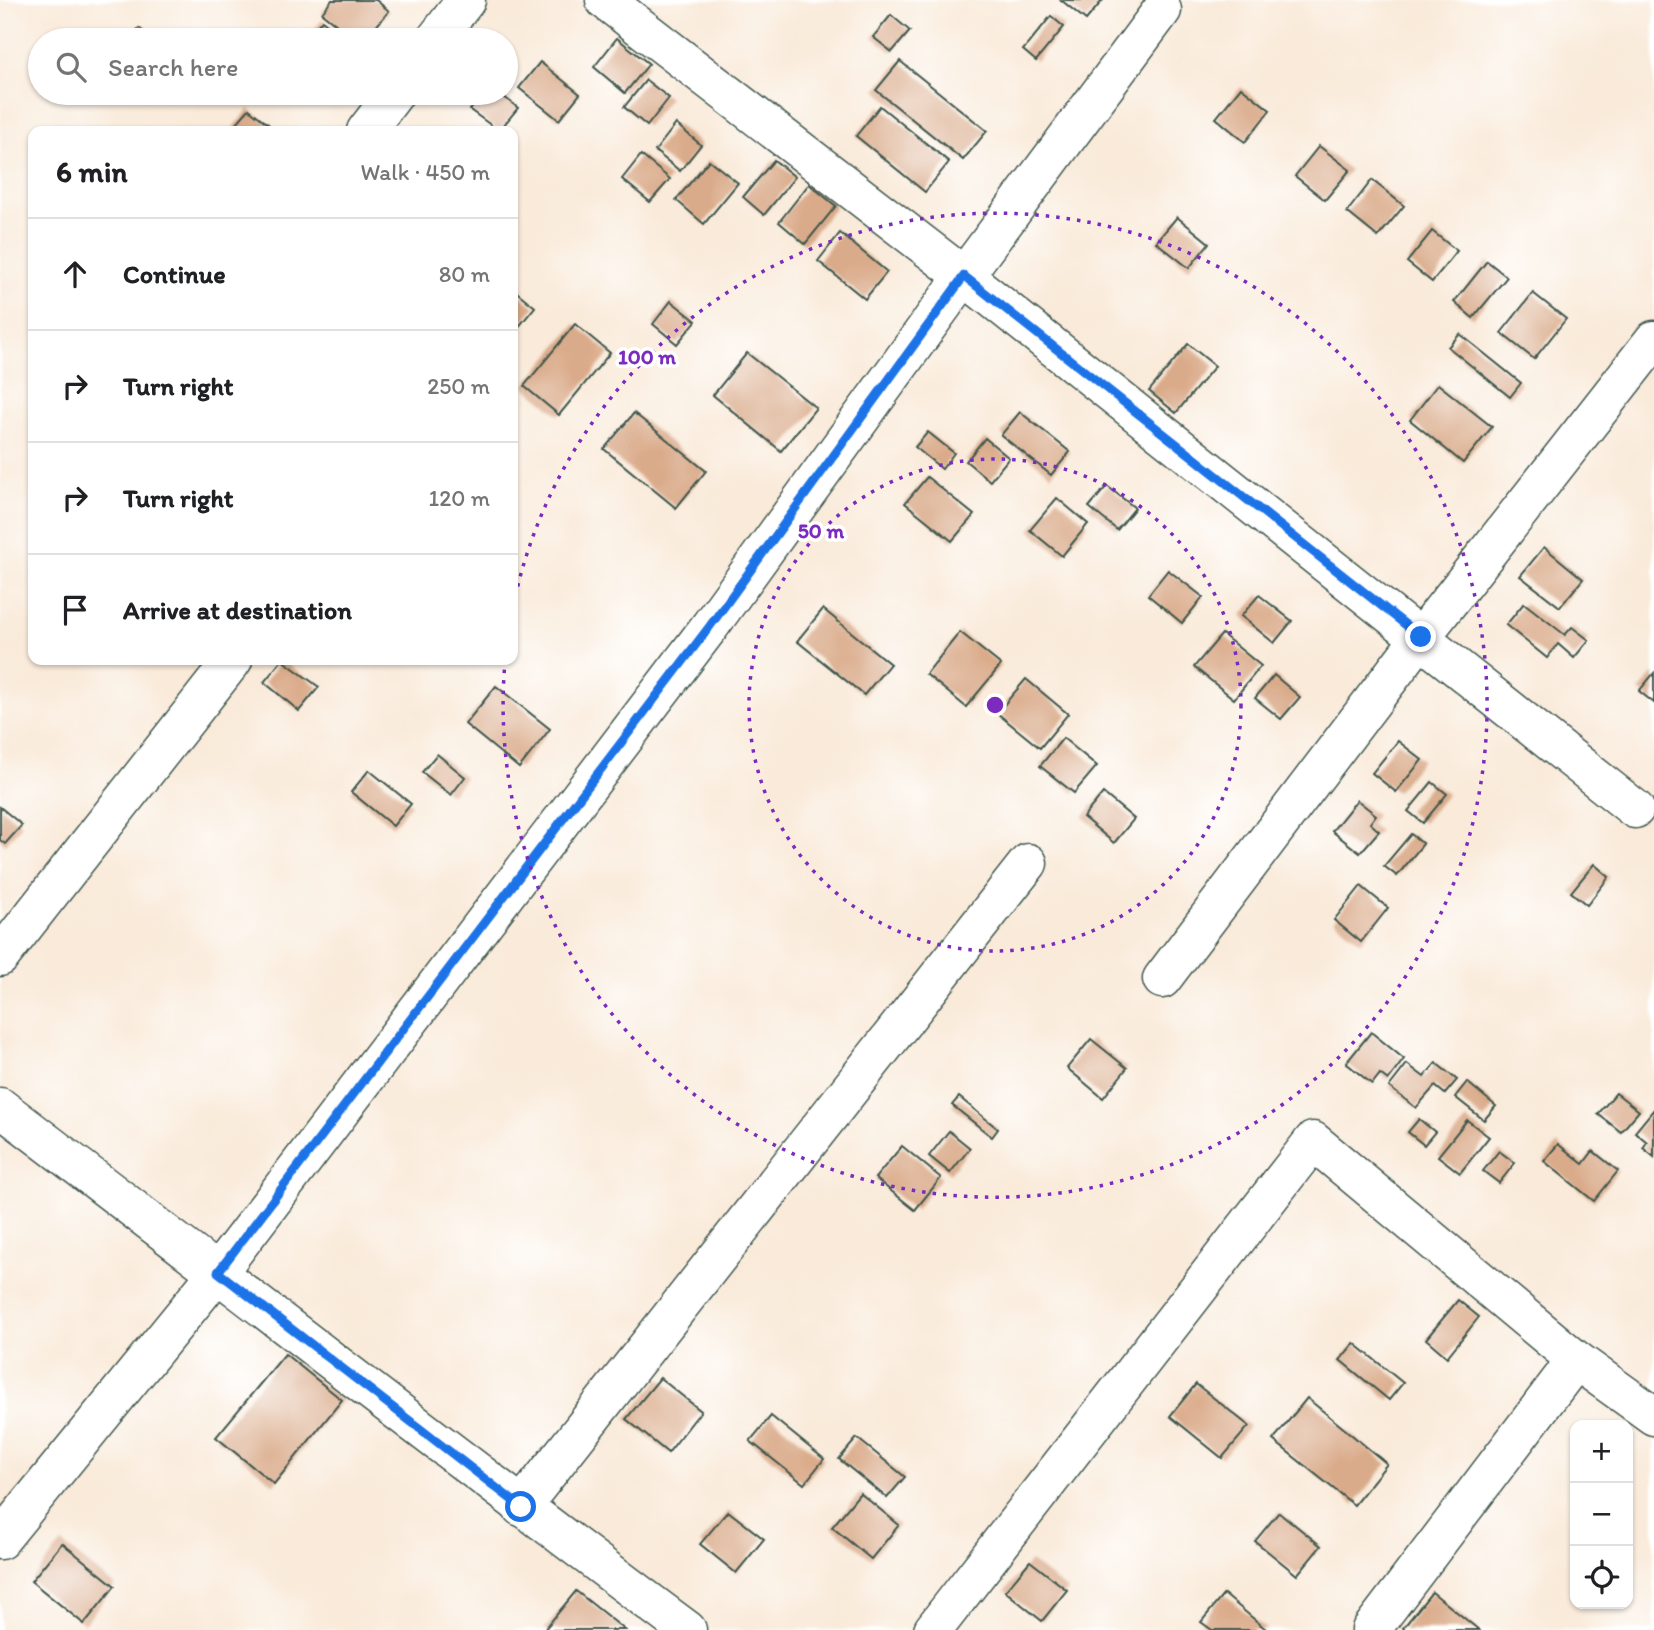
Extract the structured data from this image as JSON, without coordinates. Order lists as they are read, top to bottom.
{
  "page": {
    "search": "Search here",
    "heading": ["6 min", "Walk · 450 m"],
    "list": [
      ["Continue", "80 m"],
      ["Turn right", "250 m"],
      ["Turn right", "120 m"],
      "Arrive at destination"
    ],
    "map_buttons": ["+", "−"]
  },
  "rings": ["100 m", "50 m"]
}
